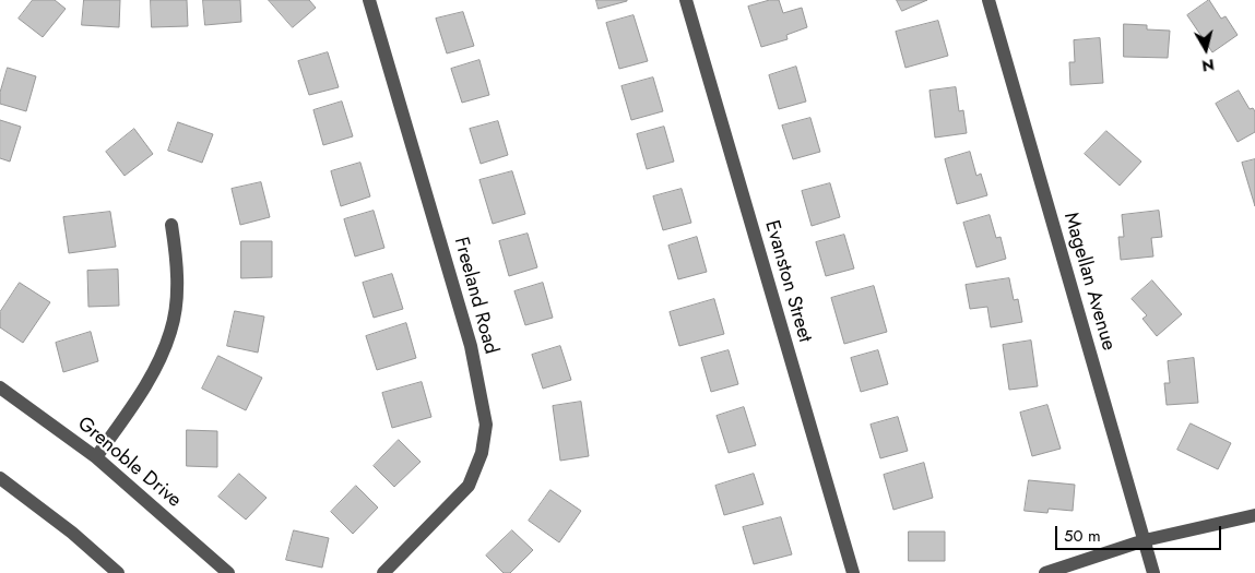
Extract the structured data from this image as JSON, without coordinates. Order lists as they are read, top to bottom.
{
  "streets": {
    "street": [
      "Evanston Street",
      "Magellan Avenue",
      "Freeland Road",
      "Grenoble Drive"
    ]
  },
  "scale_bar": "50 m",
  "north": "bottom"
}
